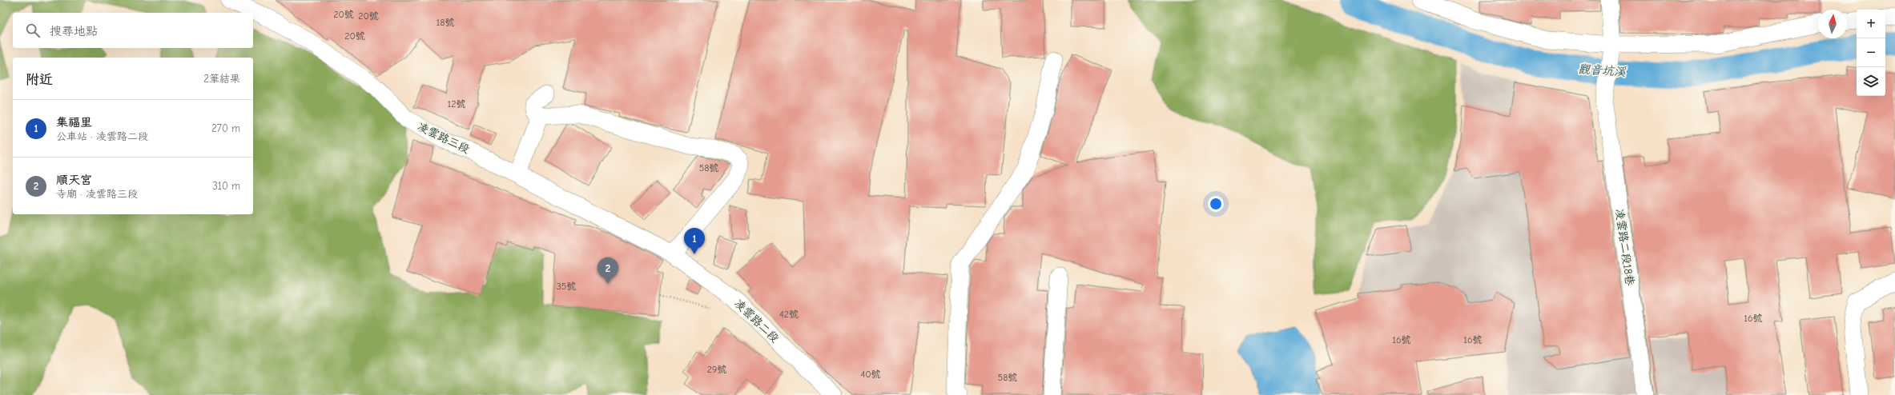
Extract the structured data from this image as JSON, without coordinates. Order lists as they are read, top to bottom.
{
  "streets": {
    "street": ["凌雲路三段", "凌雲路二段18巷", "凌雲路二段"]
  },
  "crossings": [
    ["凌雲路三段", "凌雲路二段"]
  ],
  "water": ["觀音坑溪"],
  "house_numbers": [
    "20號",
    "20號",
    "18號",
    "20號",
    "12號",
    "58號",
    "35號",
    "42號",
    "16號",
    "16號",
    "16號",
    "29號",
    "40號",
    "58號"
  ],
  "north": "top",
  "page": {
    "map_buttons": ["+", "−"],
    "search": "搜尋地點",
    "heading": ["附近", "2筆結果"],
    "list": [
      {
        "mark": "1",
        "name": "集福里",
        "note": "公車站 · 凌雲路二段",
        "value": "270 m"
      },
      {
        "mark": "2",
        "name": "順天宮",
        "note": "寺廟 · 凌雲路三段",
        "value": "310 m"
      }
    ],
    "pins": ["1", "2"]
  }
}
